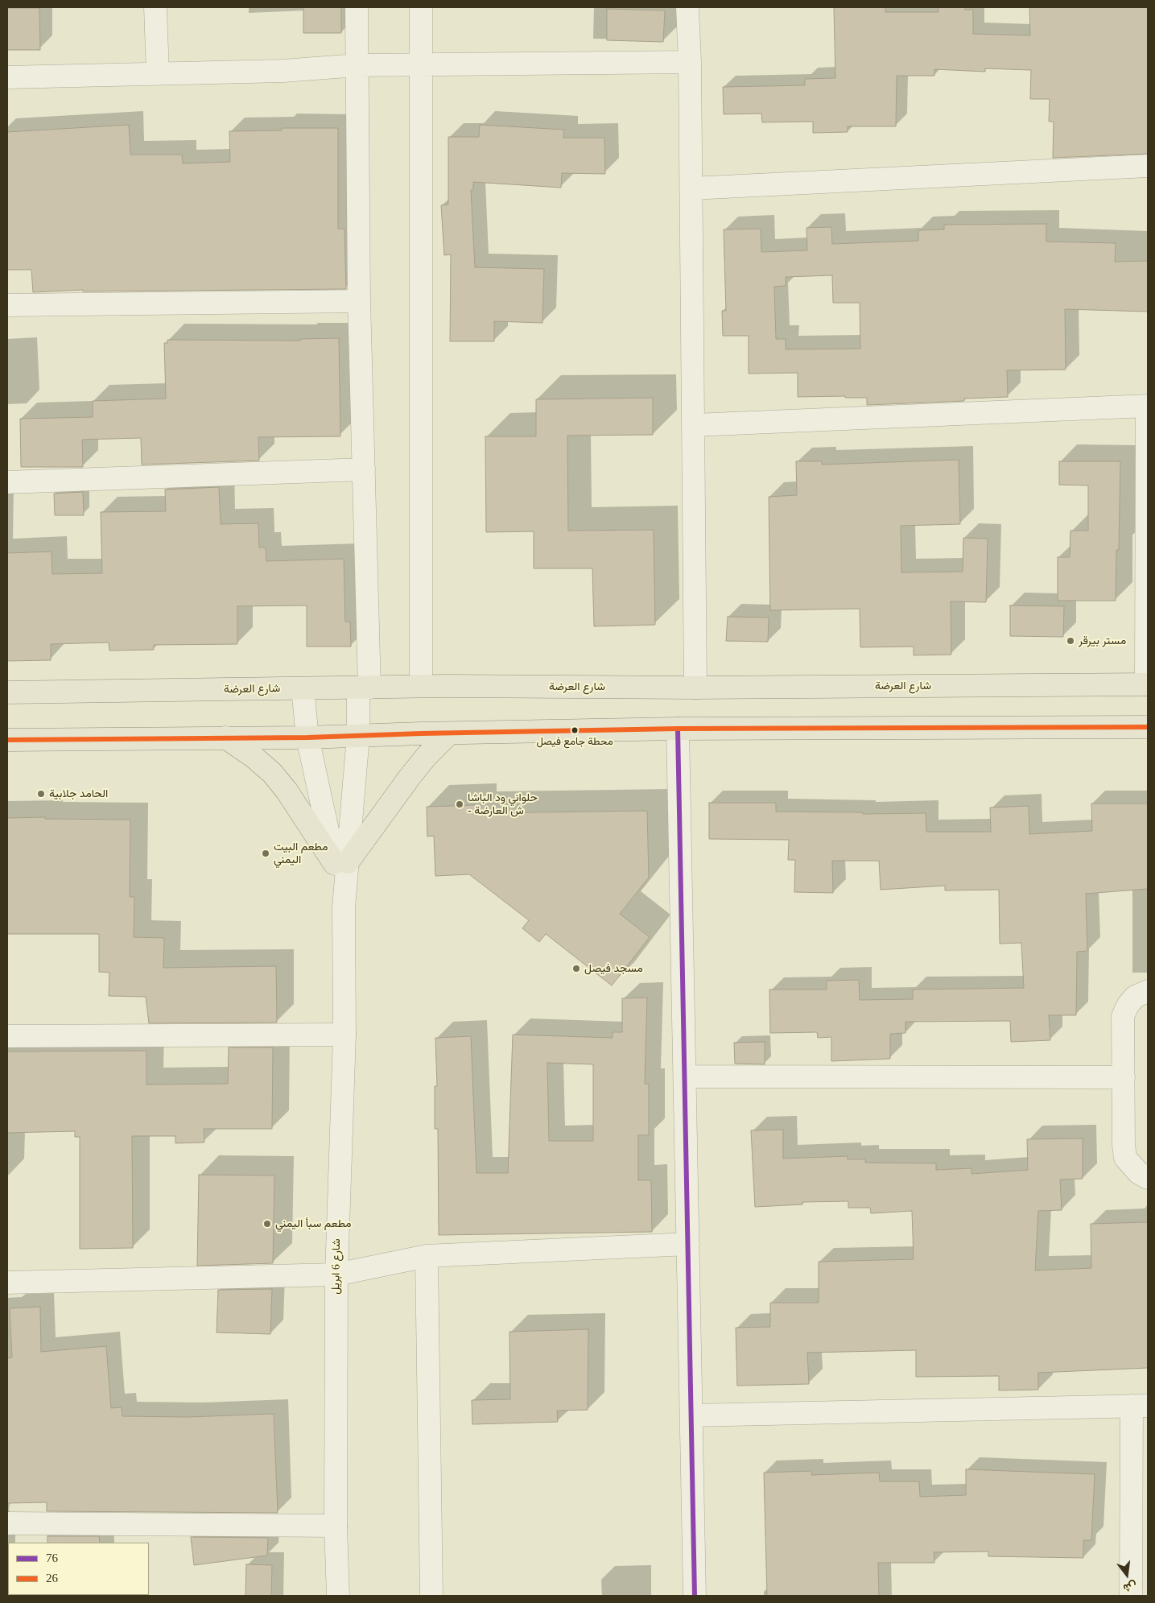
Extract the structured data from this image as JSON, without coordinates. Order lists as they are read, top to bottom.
{
  "streets": {
    "main road": ["شارع العرضة"],
    "street": ["شارع 6 ابريل"]
  },
  "crossings": [
    ["شارع العرضة", "شارع 6 ابريل"]
  ],
  "places": [
    "مستر بيرقر",
    "محطة جامع فيصل",
    "الحامد جلابية",
    "حلواني ود الباشا - ش العارضة",
    "مطعم البيت اليمني",
    "مسجد فيصل",
    "مطعم سبأ اليمني"
  ],
  "lines": ["transit line 26", "transit line 76"],
  "legend": ["76", "26"],
  "north": "bottom"
}
